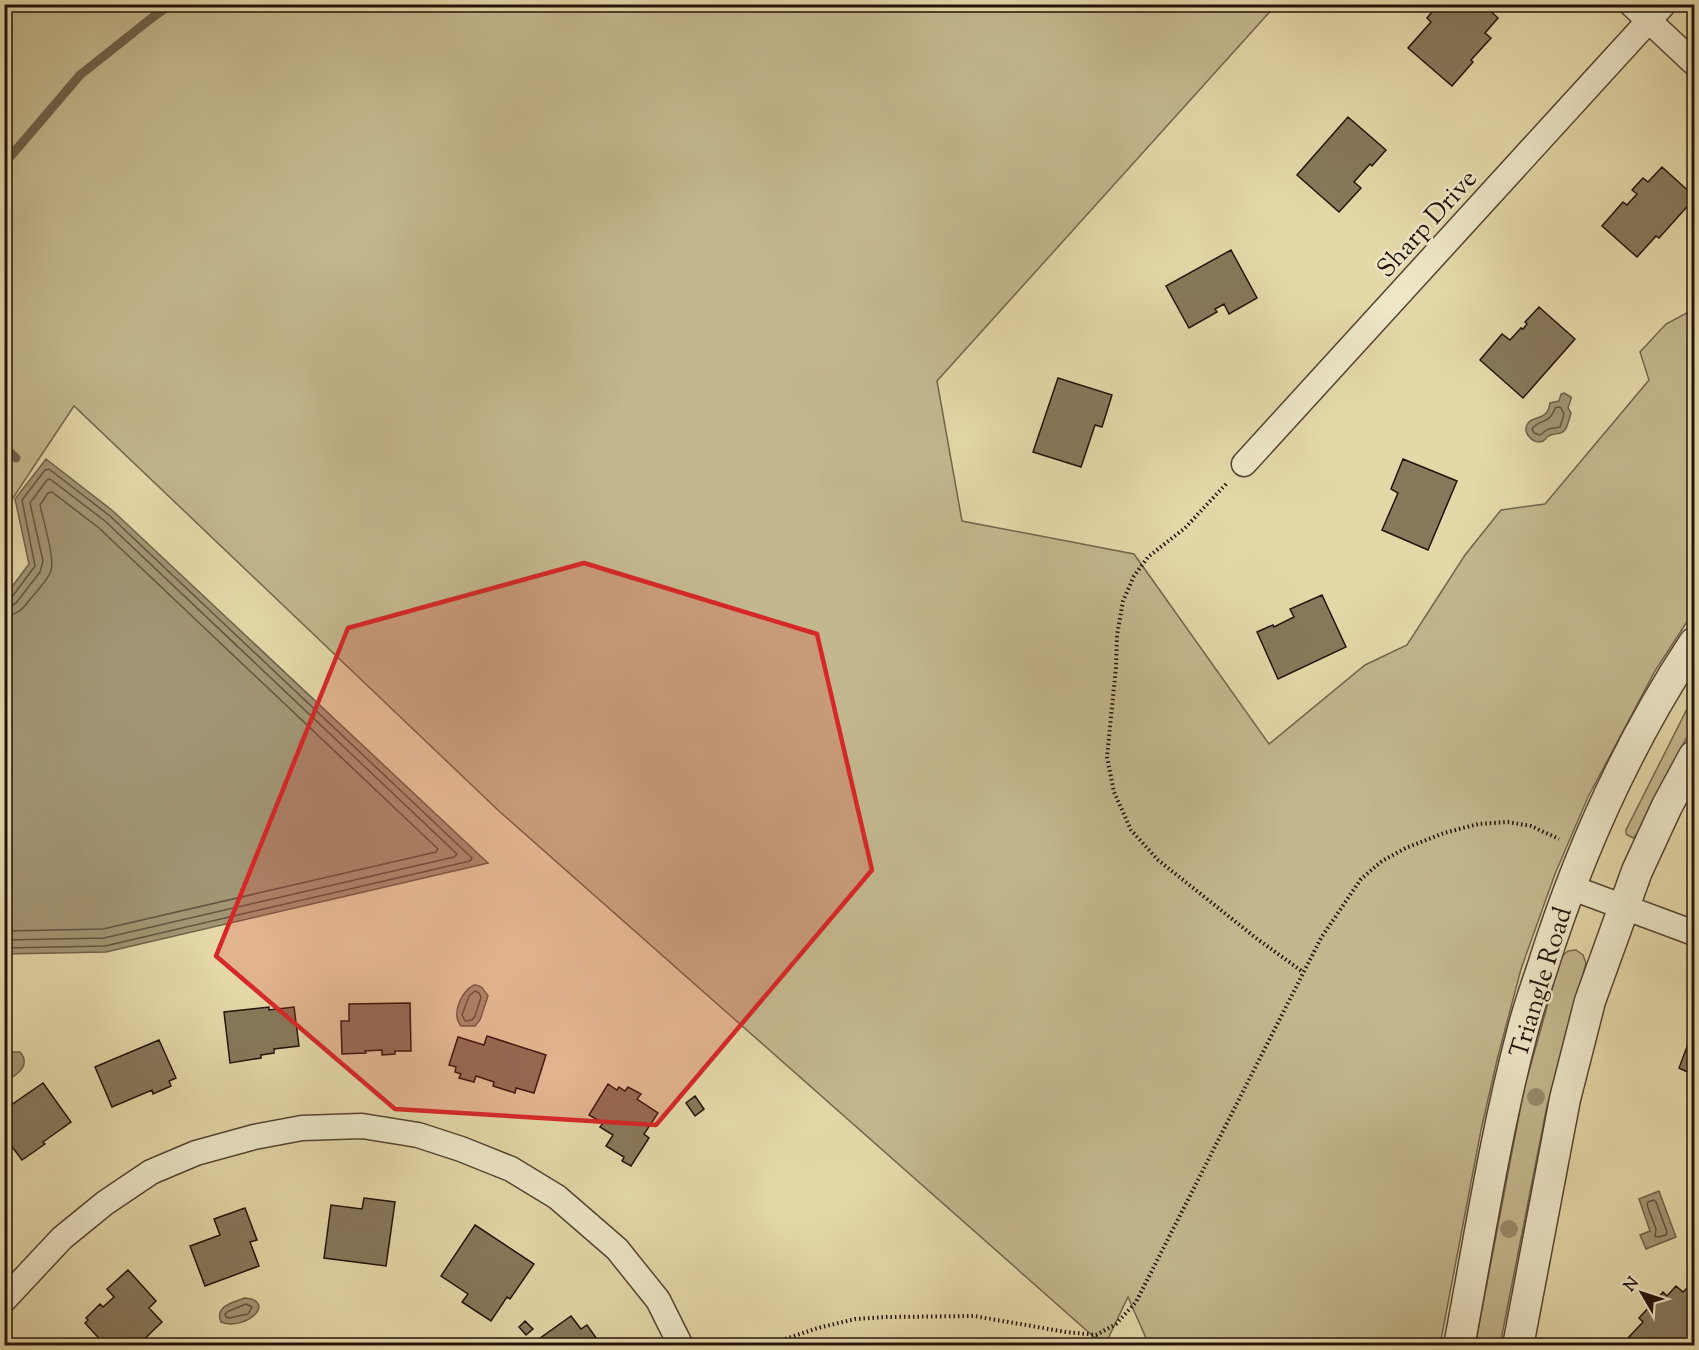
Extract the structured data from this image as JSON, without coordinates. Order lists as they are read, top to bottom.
{
  "streets": {
    "street": ["Sharp Drive", "Triangle Road"]
  },
  "north": "top left"
}
